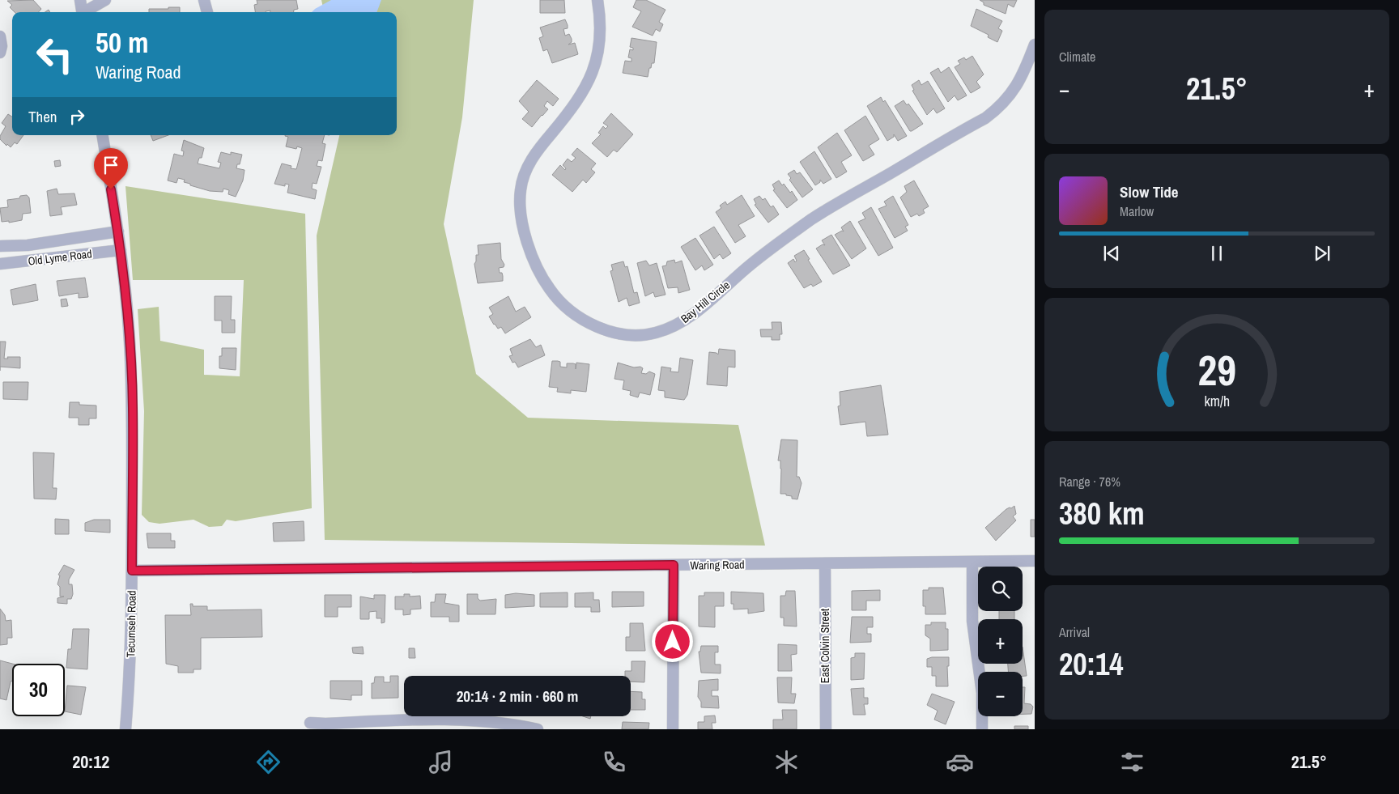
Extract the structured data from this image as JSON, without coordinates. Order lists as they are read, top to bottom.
{
  "streets": {
    "street": [
      "Old Lyme Road",
      "Bay Hill Circle",
      "Waring Road",
      "Tecumseh Road",
      "East Colvin Street"
    ]
  },
  "crossings": [
    ["Old Lyme Road", "Tecumseh Road"],
    ["Waring Road", "Tecumseh Road"],
    ["Waring Road", "East Colvin Street"]
  ],
  "page": {
    "tile": [
      "Climate",
      ["Range · 76%", "380 km"],
      ["Arrival", "20:14"]
    ],
    "turn": ["50 m", "Waring Road"],
    "heat": ["−", "21.5°", "+"],
    "then": "Then",
    "song": ["Slow Tide", "Marlow"],
    "map_buttons": ["+", "−"],
    "limit": "30",
    "trip": "20:14 · 2 min · 660 m",
    "tabs": ["20:12", "21.5°"],
    "gauge": ["29", "km/h"]
  }
}
